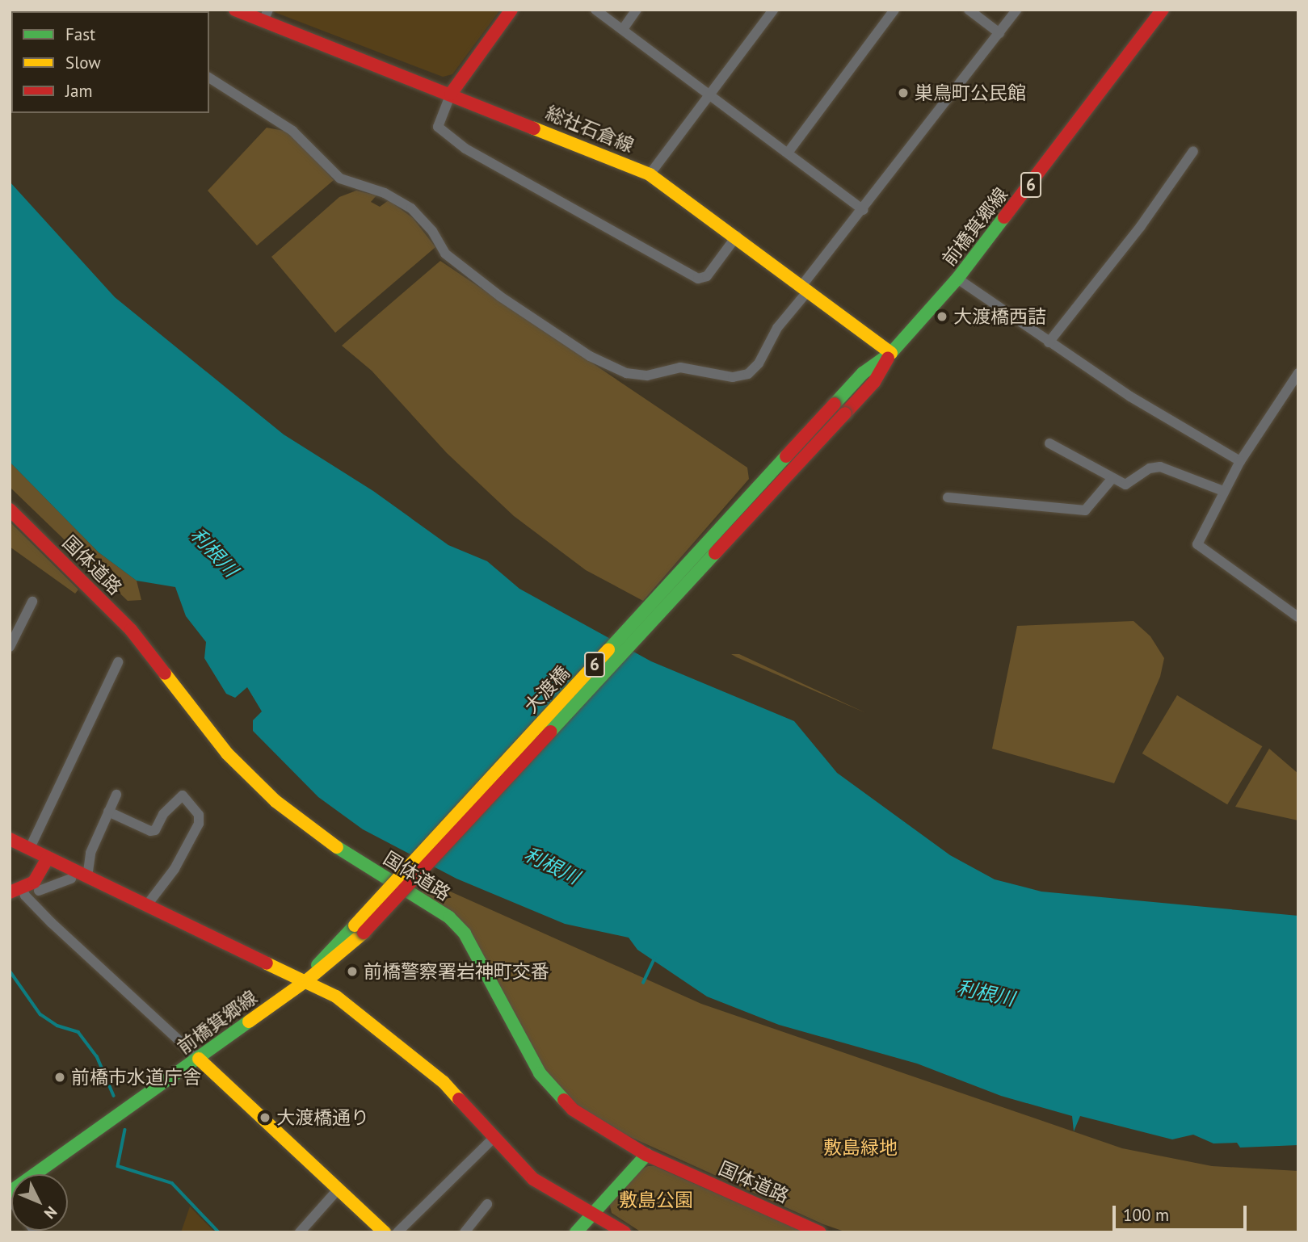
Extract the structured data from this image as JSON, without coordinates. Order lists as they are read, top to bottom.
{
  "streets": {
    "main road": [
      "総社石倉線",
      "6",
      "前橋箕郷線",
      "国体道路",
      "大渡橋"
    ]
  },
  "crossings": [
    ["総社石倉線", "前橋箕郷線"],
    ["前橋箕郷線", "大渡橋"]
  ],
  "water": ["利根川"],
  "parks": ["敷島緑地", "敷島公園"],
  "places": [
    "巣鳥町公民館",
    "大渡橋西詰",
    "前橋警察署岩神町交番",
    "前橋市水道庁舎",
    "大渡橋通り"
  ],
  "legend": ["Fast", "Slow", "Jam"],
  "scale_bar": "100 m",
  "north": "bottom right"
}
